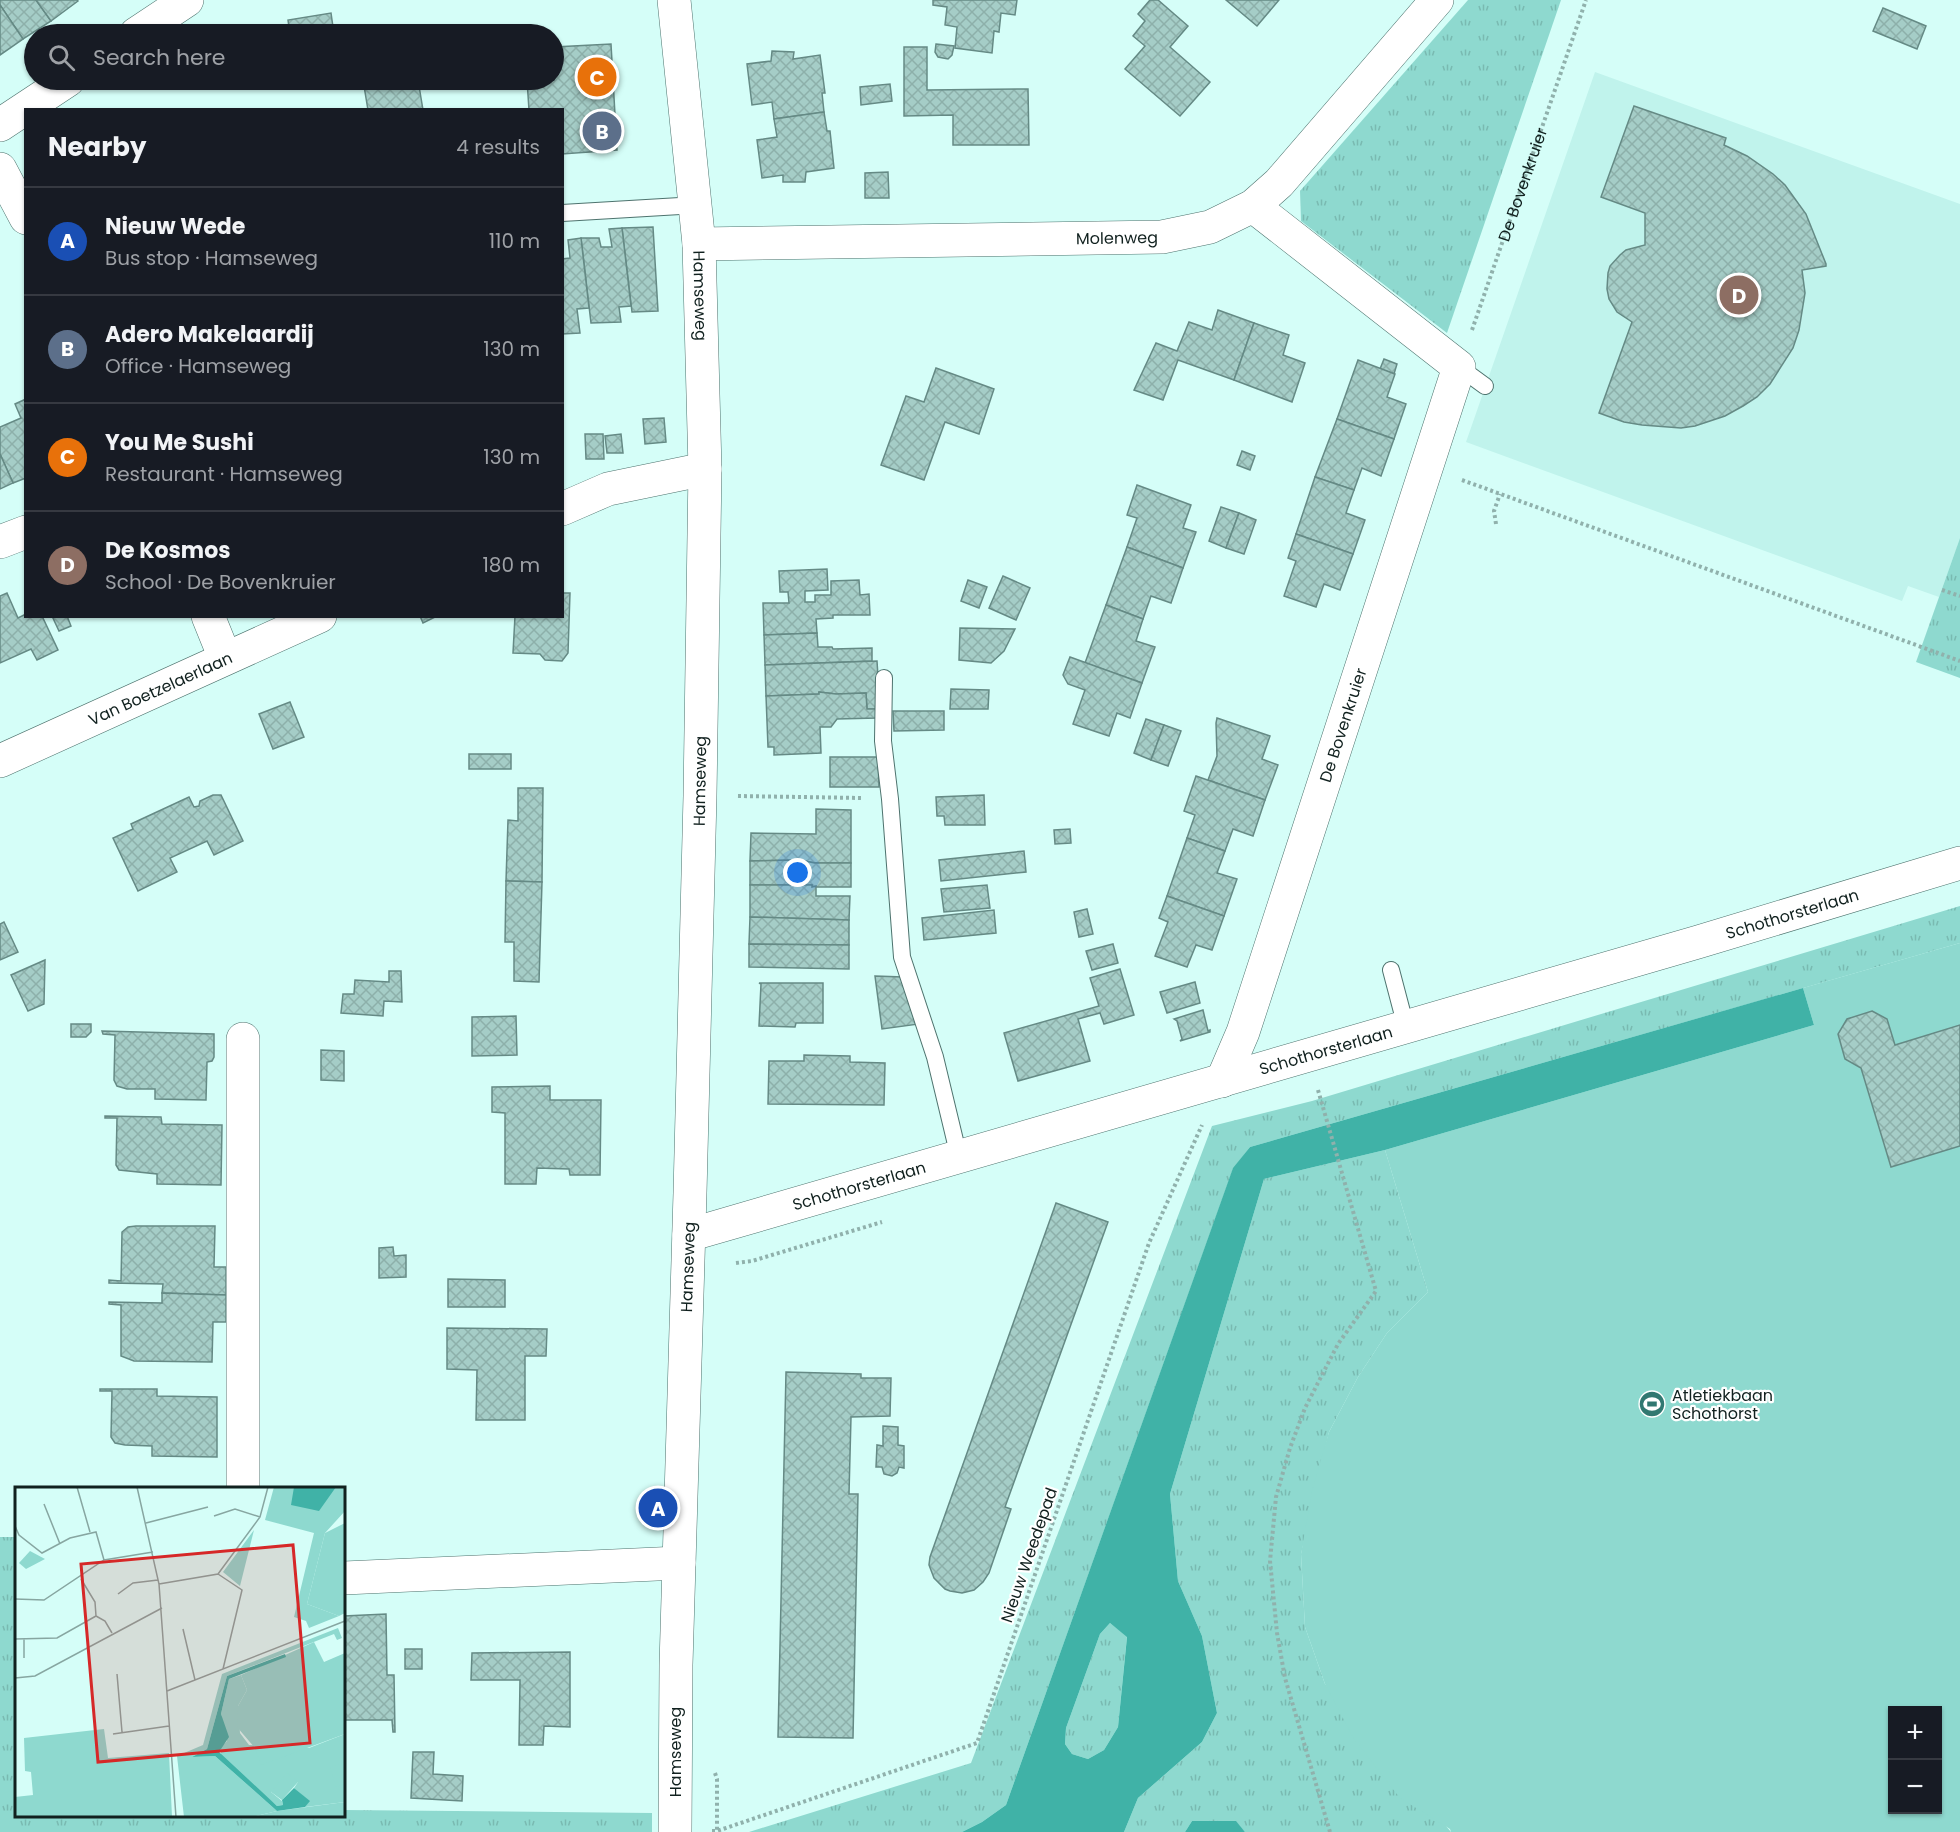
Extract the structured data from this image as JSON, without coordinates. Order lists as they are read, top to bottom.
{
  "streets": {
    "street": [
      "De Bovenkruier",
      "Molenweg",
      "Hamseweg",
      "Van Boetzelaerlaan",
      "Schothorsterlaan"
    ],
    "path": ["Nieuw Weedepad"]
  },
  "crossings": [
    ["De Bovenkruier", "Schothorsterlaan"],
    ["De Bovenkruier", "Nieuw Weedepad"],
    ["Molenweg", "Hamseweg"],
    ["Hamseweg", "Schothorsterlaan"],
    ["Hamseweg", "Nieuw Weedepad"],
    ["Schothorsterlaan", "Nieuw Weedepad"]
  ],
  "places": {
    "sports": ["Atletiekbaan Schothorst"]
  },
  "page": {
    "search": "Search here",
    "pins": [
      "C",
      "B",
      "D",
      "A"
    ],
    "heading": ["Nearby", "4 results"],
    "list": [
      {
        "mark": "A",
        "name": "Nieuw Wede",
        "note": "Bus stop · Hamseweg",
        "value": "110 m"
      },
      {
        "mark": "B",
        "name": "Adero Makelaardij",
        "note": "Office · Hamseweg",
        "value": "130 m"
      },
      {
        "mark": "C",
        "name": "You Me Sushi",
        "note": "Restaurant · Hamseweg",
        "value": "130 m"
      },
      {
        "mark": "D",
        "name": "De Kosmos",
        "note": "School · De Bovenkruier",
        "value": "180 m"
      }
    ],
    "map_buttons": ["+", "−"]
  }
}
